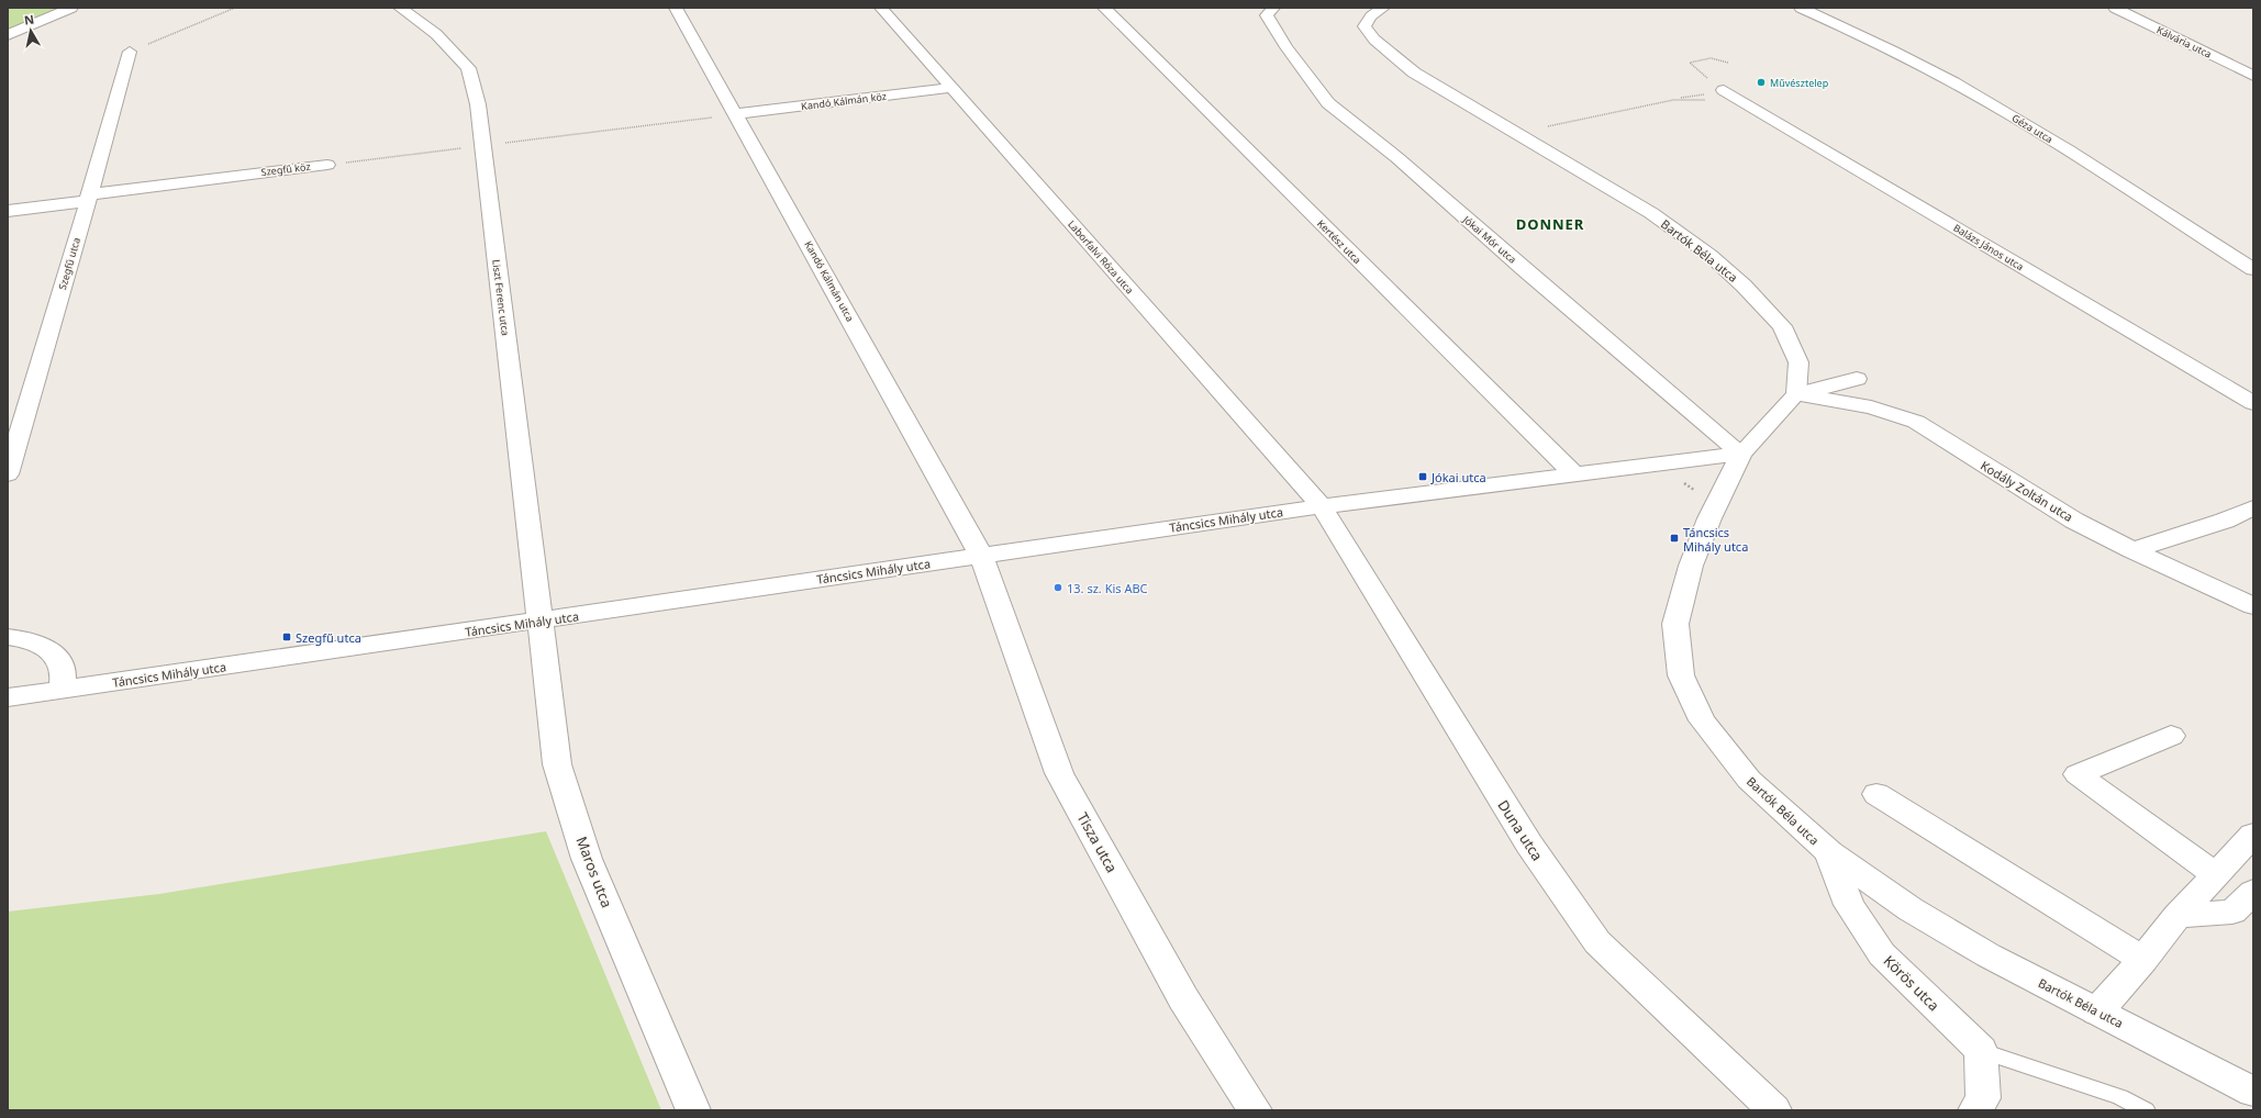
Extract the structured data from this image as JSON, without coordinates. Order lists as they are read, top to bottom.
{
  "streets": {
    "street": [
      "Kálvária utca",
      "Kandó Kálmán köz",
      "Géza utca",
      "Szegfű köz",
      "Jókai Mór utca",
      "Kertész utca",
      "Balázs János utca",
      "Bartók Béla utca",
      "Laborfalvi Róza utca",
      "Szegfű utca",
      "Kandó Kálmán utca",
      "Liszt Ferenc utca",
      "Kodály Zoltán utca",
      "Táncsics Mihály utca",
      "Duna utca",
      "Tisza utca",
      "Maros utca",
      "Körös utca"
    ]
  },
  "crossings": [
    ["Kandó Kálmán köz", "Szegfű köz"],
    ["Kandó Kálmán köz", "Laborfalvi Róza utca"],
    ["Kandó Kálmán köz", "Kandó Kálmán utca"],
    ["Szegfű köz", "Szegfű utca"],
    ["Szegfű köz", "Kandó Kálmán utca"],
    ["Szegfű köz", "Liszt Ferenc utca"],
    ["Jókai Mór utca", "Bartók Béla utca"],
    ["Jókai Mór utca", "Táncsics Mihály utca"],
    ["Kertész utca", "Táncsics Mihály utca"],
    ["Bartók Béla utca", "Kodály Zoltán utca"],
    ["Bartók Béla utca", "Táncsics Mihály utca"],
    ["Bartók Béla utca", "Körös utca"],
    ["Laborfalvi Róza utca", "Táncsics Mihály utca"],
    ["Laborfalvi Róza utca", "Duna utca"],
    ["Kandó Kálmán utca", "Táncsics Mihály utca"],
    ["Kandó Kálmán utca", "Tisza utca"],
    ["Liszt Ferenc utca", "Táncsics Mihály utca"],
    ["Liszt Ferenc utca", "Maros utca"],
    ["Táncsics Mihály utca", "Duna utca"],
    ["Táncsics Mihály utca", "Tisza utca"],
    ["Táncsics Mihály utca", "Maros utca"]
  ],
  "districts": ["DONNER"],
  "places": {
    "other": ["Művésztelep", "13. sz. Kis ABC"],
    "transit": ["Jókai utca", "Táncsics Mihály utca", "Szegfű utca"]
  },
  "north": "top"
}
